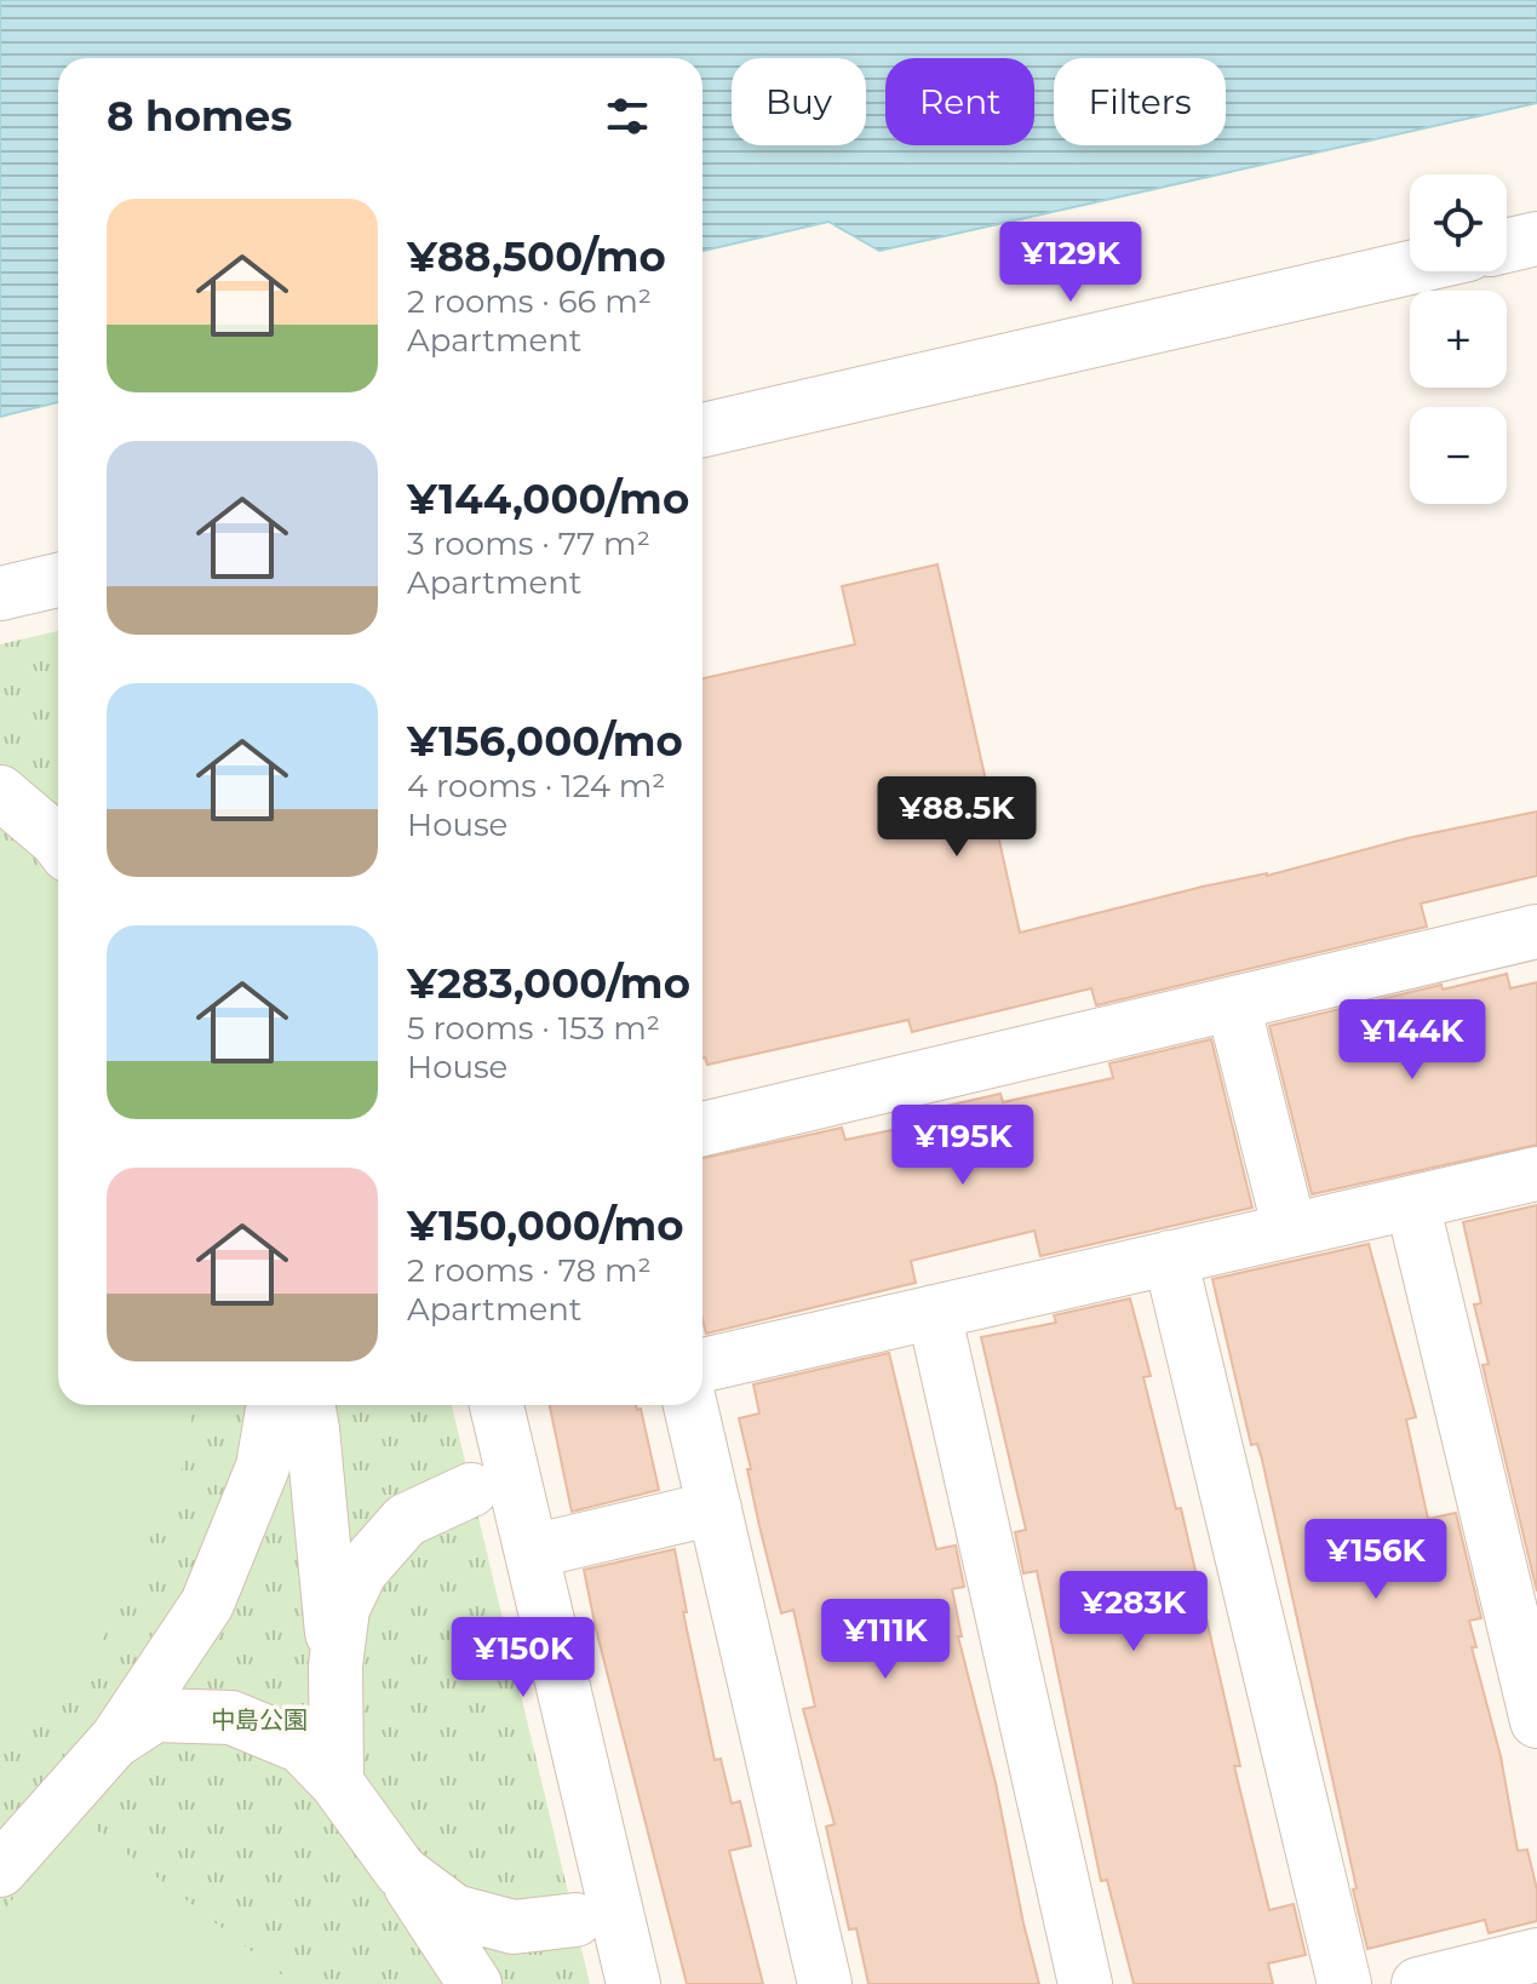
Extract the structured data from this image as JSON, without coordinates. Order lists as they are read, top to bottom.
{
  "parks": ["中島公園"],
  "page": {
    "chip": ["Buy", "Rent", "Filters"],
    "heading": "8 homes",
    "map_buttons": ["+", "−"],
    "list": [
      {
        "name": "¥88,500/mo",
        "note": "2 rooms · 66 m² · Apartment"
      },
      {
        "name": "¥144,000/mo",
        "note": "3 rooms · 77 m² · Apartment"
      },
      {
        "name": "¥156,000/mo",
        "note": "4 rooms · 124 m² · House"
      },
      {
        "name": "¥283,000/mo",
        "note": "5 rooms · 153 m² · House"
      },
      {
        "name": "¥150,000/mo",
        "note": "2 rooms · 78 m² · Apartment"
      }
    ],
    "price": [
      "¥129K",
      "¥88.5K",
      "¥144K",
      "¥195K",
      "¥156K",
      "¥283K",
      "¥111K",
      "¥150K"
    ]
  }
}
